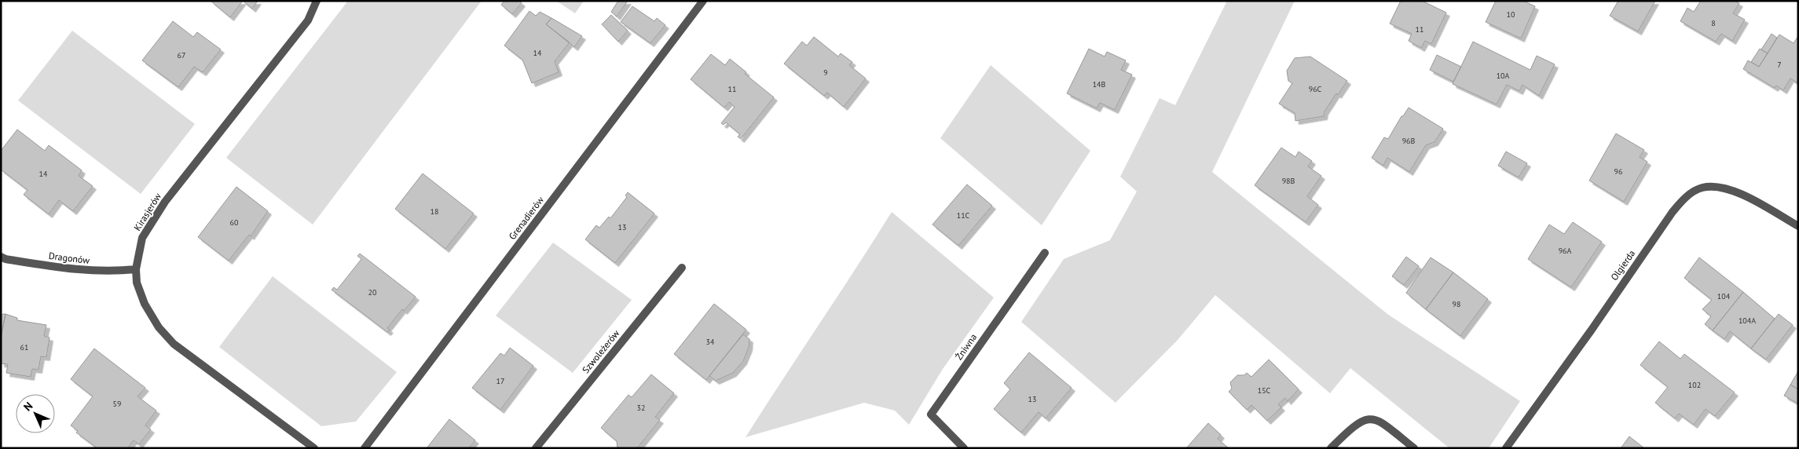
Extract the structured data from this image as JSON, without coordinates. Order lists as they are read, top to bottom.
{
  "streets": {
    "street": [
      "Kirasjerów",
      "Grenadierów",
      "Dragonów",
      "Olgierda",
      "Żniwna",
      "Szwoleżerów"
    ]
  },
  "crossings": [
    ["Kirasjerów", "Dragonów"]
  ],
  "house_numbers": [
    "10",
    "8",
    "11",
    "14",
    "67",
    "7",
    "9",
    "10A",
    "14B",
    "11",
    "96C",
    "96B",
    "96",
    "14",
    "98B",
    "18",
    "11C",
    "60",
    "13",
    "96A",
    "20",
    "104",
    "98",
    "104A",
    "34",
    "61",
    "17",
    "102",
    "15C",
    "13",
    "59",
    "32"
  ],
  "north": "top left"
}
